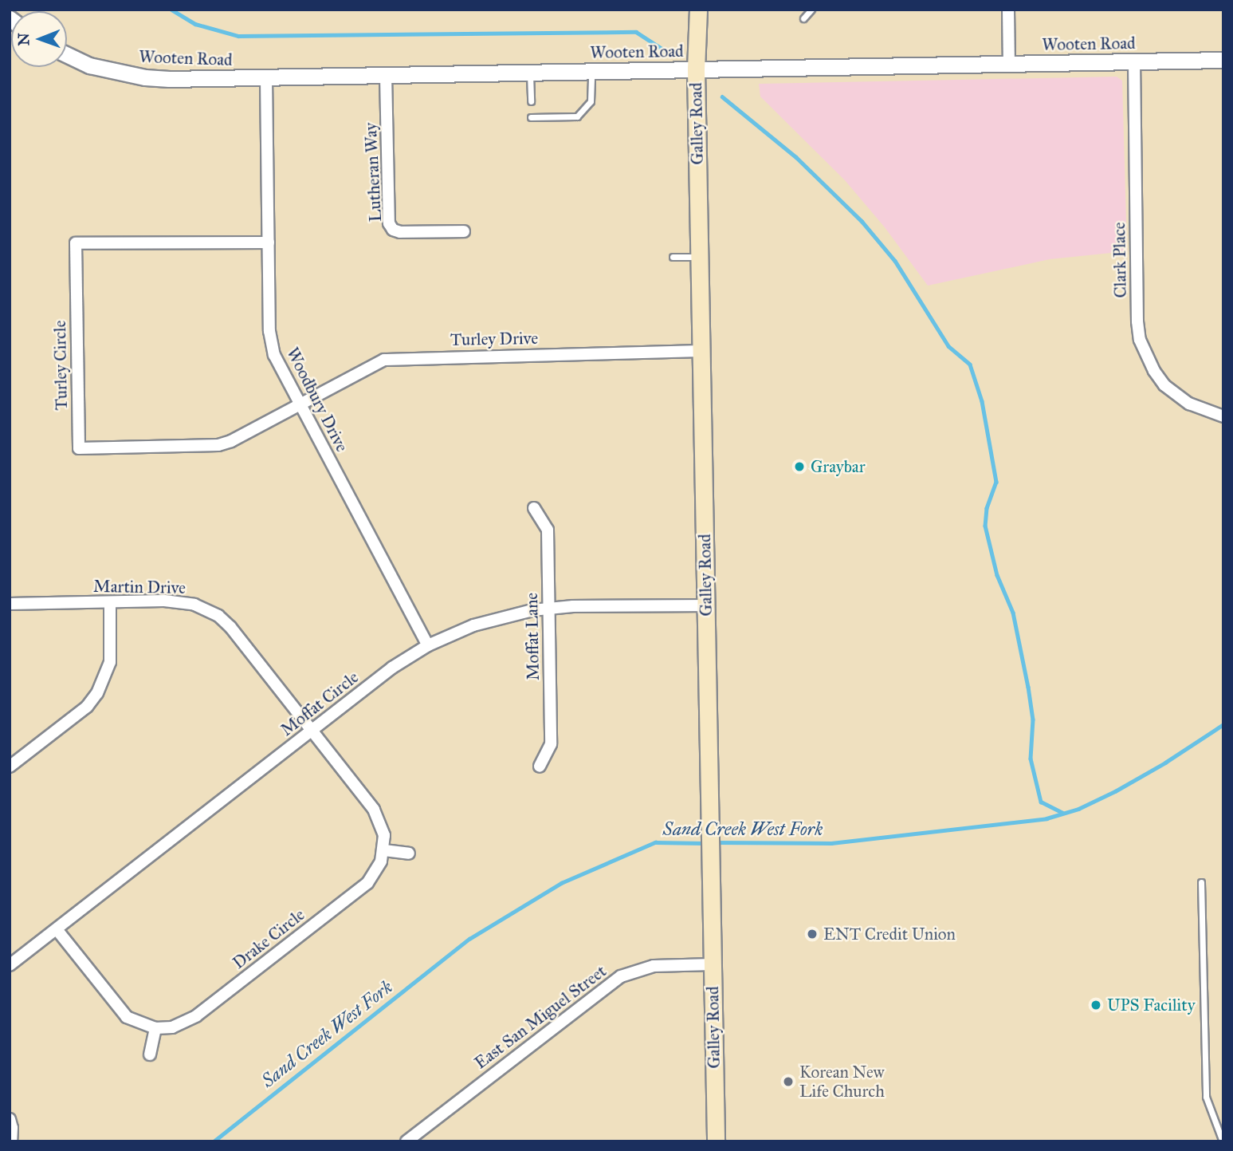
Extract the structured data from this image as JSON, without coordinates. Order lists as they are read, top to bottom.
{
  "streets": {
    "main road": ["Galley Road"],
    "street": [
      "Wooten Road",
      "Lutheran Way",
      "Clark Place",
      "Turley Drive",
      "Turley Circle",
      "Woodbury Drive",
      "Martin Drive",
      "Moffat Lane",
      "Moffat Circle",
      "Drake Circle",
      "East San Miguel Street"
    ]
  },
  "crossings": [
    ["Wooten Road", "Galley Road"],
    ["Wooten Road", "Lutheran Way"],
    ["Wooten Road", "Clark Place"],
    ["Wooten Road", "Woodbury Drive"],
    ["Galley Road", "Turley Drive"],
    ["Galley Road", "Moffat Circle"],
    ["Galley Road", "East San Miguel Street"],
    ["Turley Drive", "Turley Circle"],
    ["Turley Drive", "Woodbury Drive"],
    ["Turley Circle", "Woodbury Drive"],
    ["Woodbury Drive", "Moffat Circle"],
    ["Martin Drive", "Moffat Circle"],
    ["Moffat Lane", "Moffat Circle"]
  ],
  "water": ["Sand Creek West Fork"],
  "places": [
    "Graybar",
    "ENT Credit Union",
    "UPS Facility",
    "Korean New Life Church"
  ],
  "north": "left"
}
